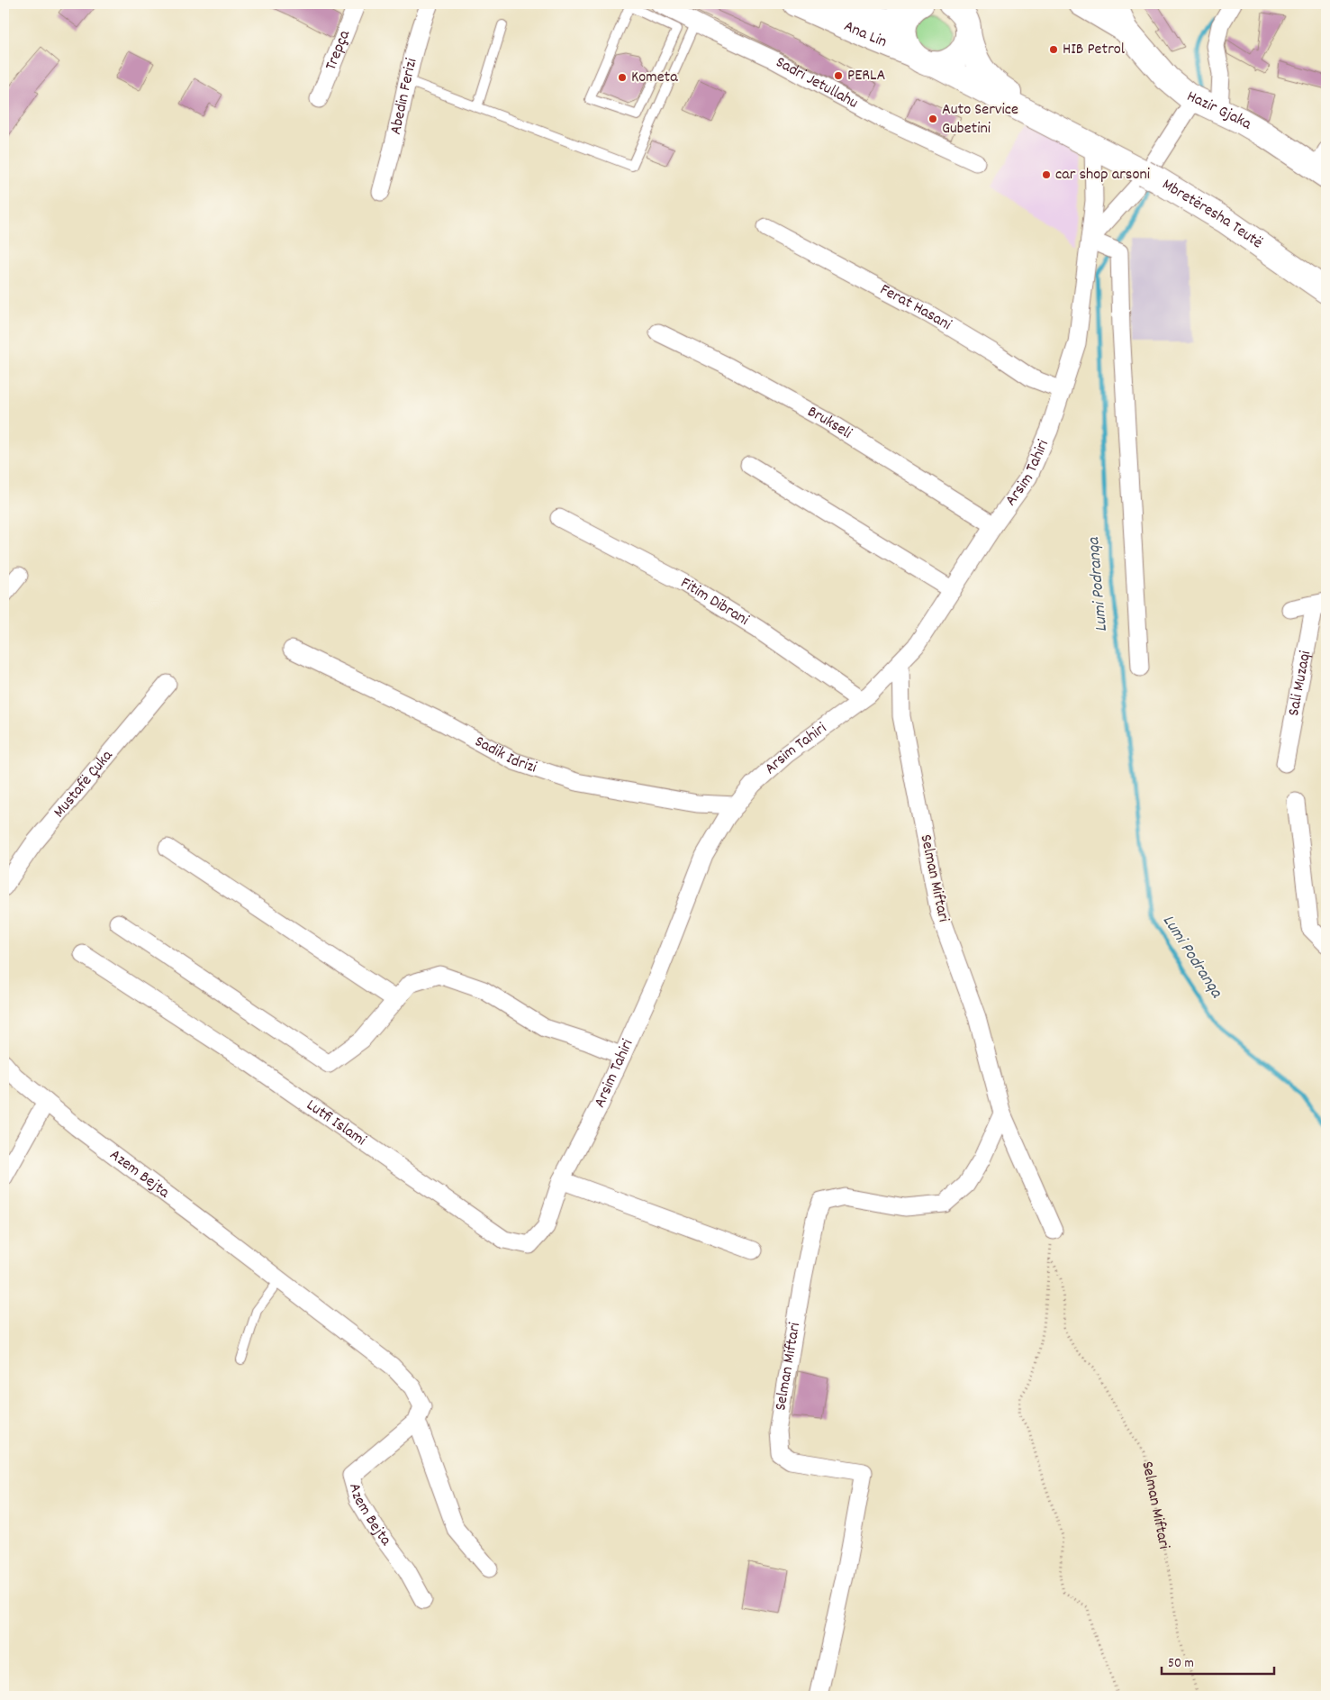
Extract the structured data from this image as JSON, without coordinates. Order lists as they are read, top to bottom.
{
  "streets": {
    "main road": ["Ana Lin", "Hazir Gjaka", "Mbretëresha Teutë"],
    "street": [
      "Trepça",
      "Sadri Jetullahu",
      "Abedin Ferizi",
      "Ferat Hasani",
      "Brukseli",
      "Arsim Tahiri",
      "Fitim Dibrani",
      "Sali Muzaqi",
      "Sadik Idrizi",
      "Mustafë Çuka",
      "Selman Miftari",
      "Lutfi Islami",
      "Azem Bejta"
    ]
  },
  "crossings": [
    ["Ana Lin", "Mbretëresha Teutë"],
    ["Mbretëresha Teutë", "Arsim Tahiri"],
    ["Ferat Hasani", "Arsim Tahiri"],
    ["Brukseli", "Arsim Tahiri"],
    ["Arsim Tahiri", "Fitim Dibrani"],
    ["Arsim Tahiri", "Sadik Idrizi"],
    ["Arsim Tahiri", "Selman Miftari"],
    ["Arsim Tahiri", "Lutfi Islami"]
  ],
  "water": ["Lumi Podranqa"],
  "places": [
    "HIB Petrol",
    "PERLA",
    "Kometa",
    "Auto Service Gubetini",
    "car shop arsoni"
  ],
  "scale_bar": "50 m"
}
